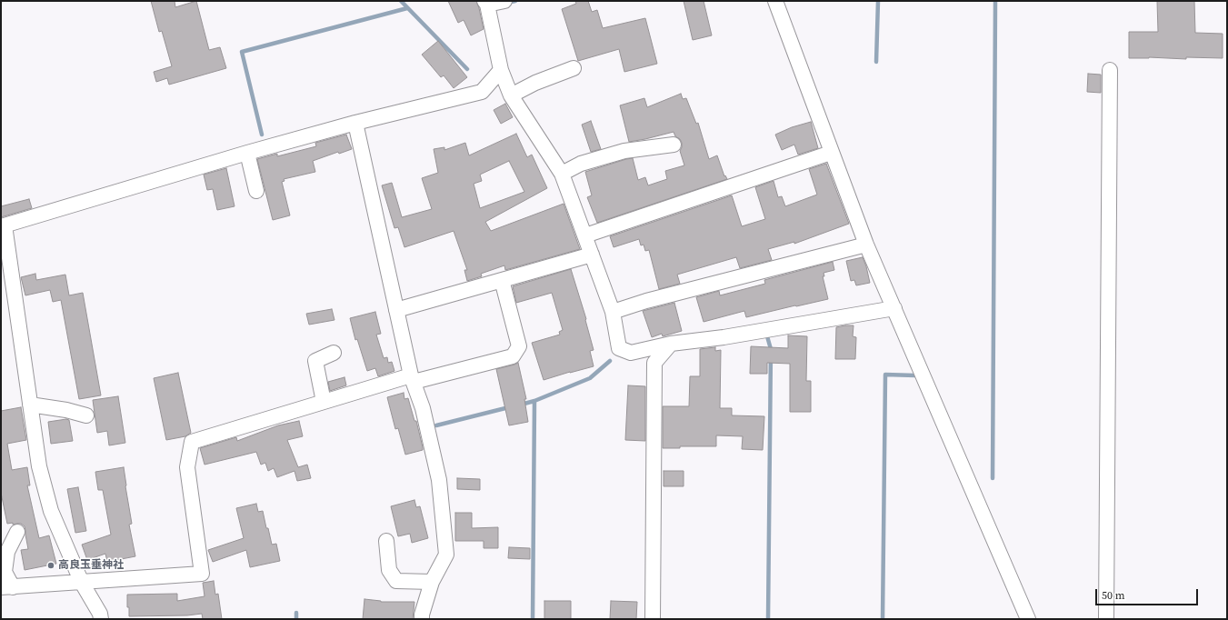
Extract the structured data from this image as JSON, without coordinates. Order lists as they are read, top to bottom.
{
  "places": ["高良玉垂神社"],
  "scale_bar": "50 m"
}
